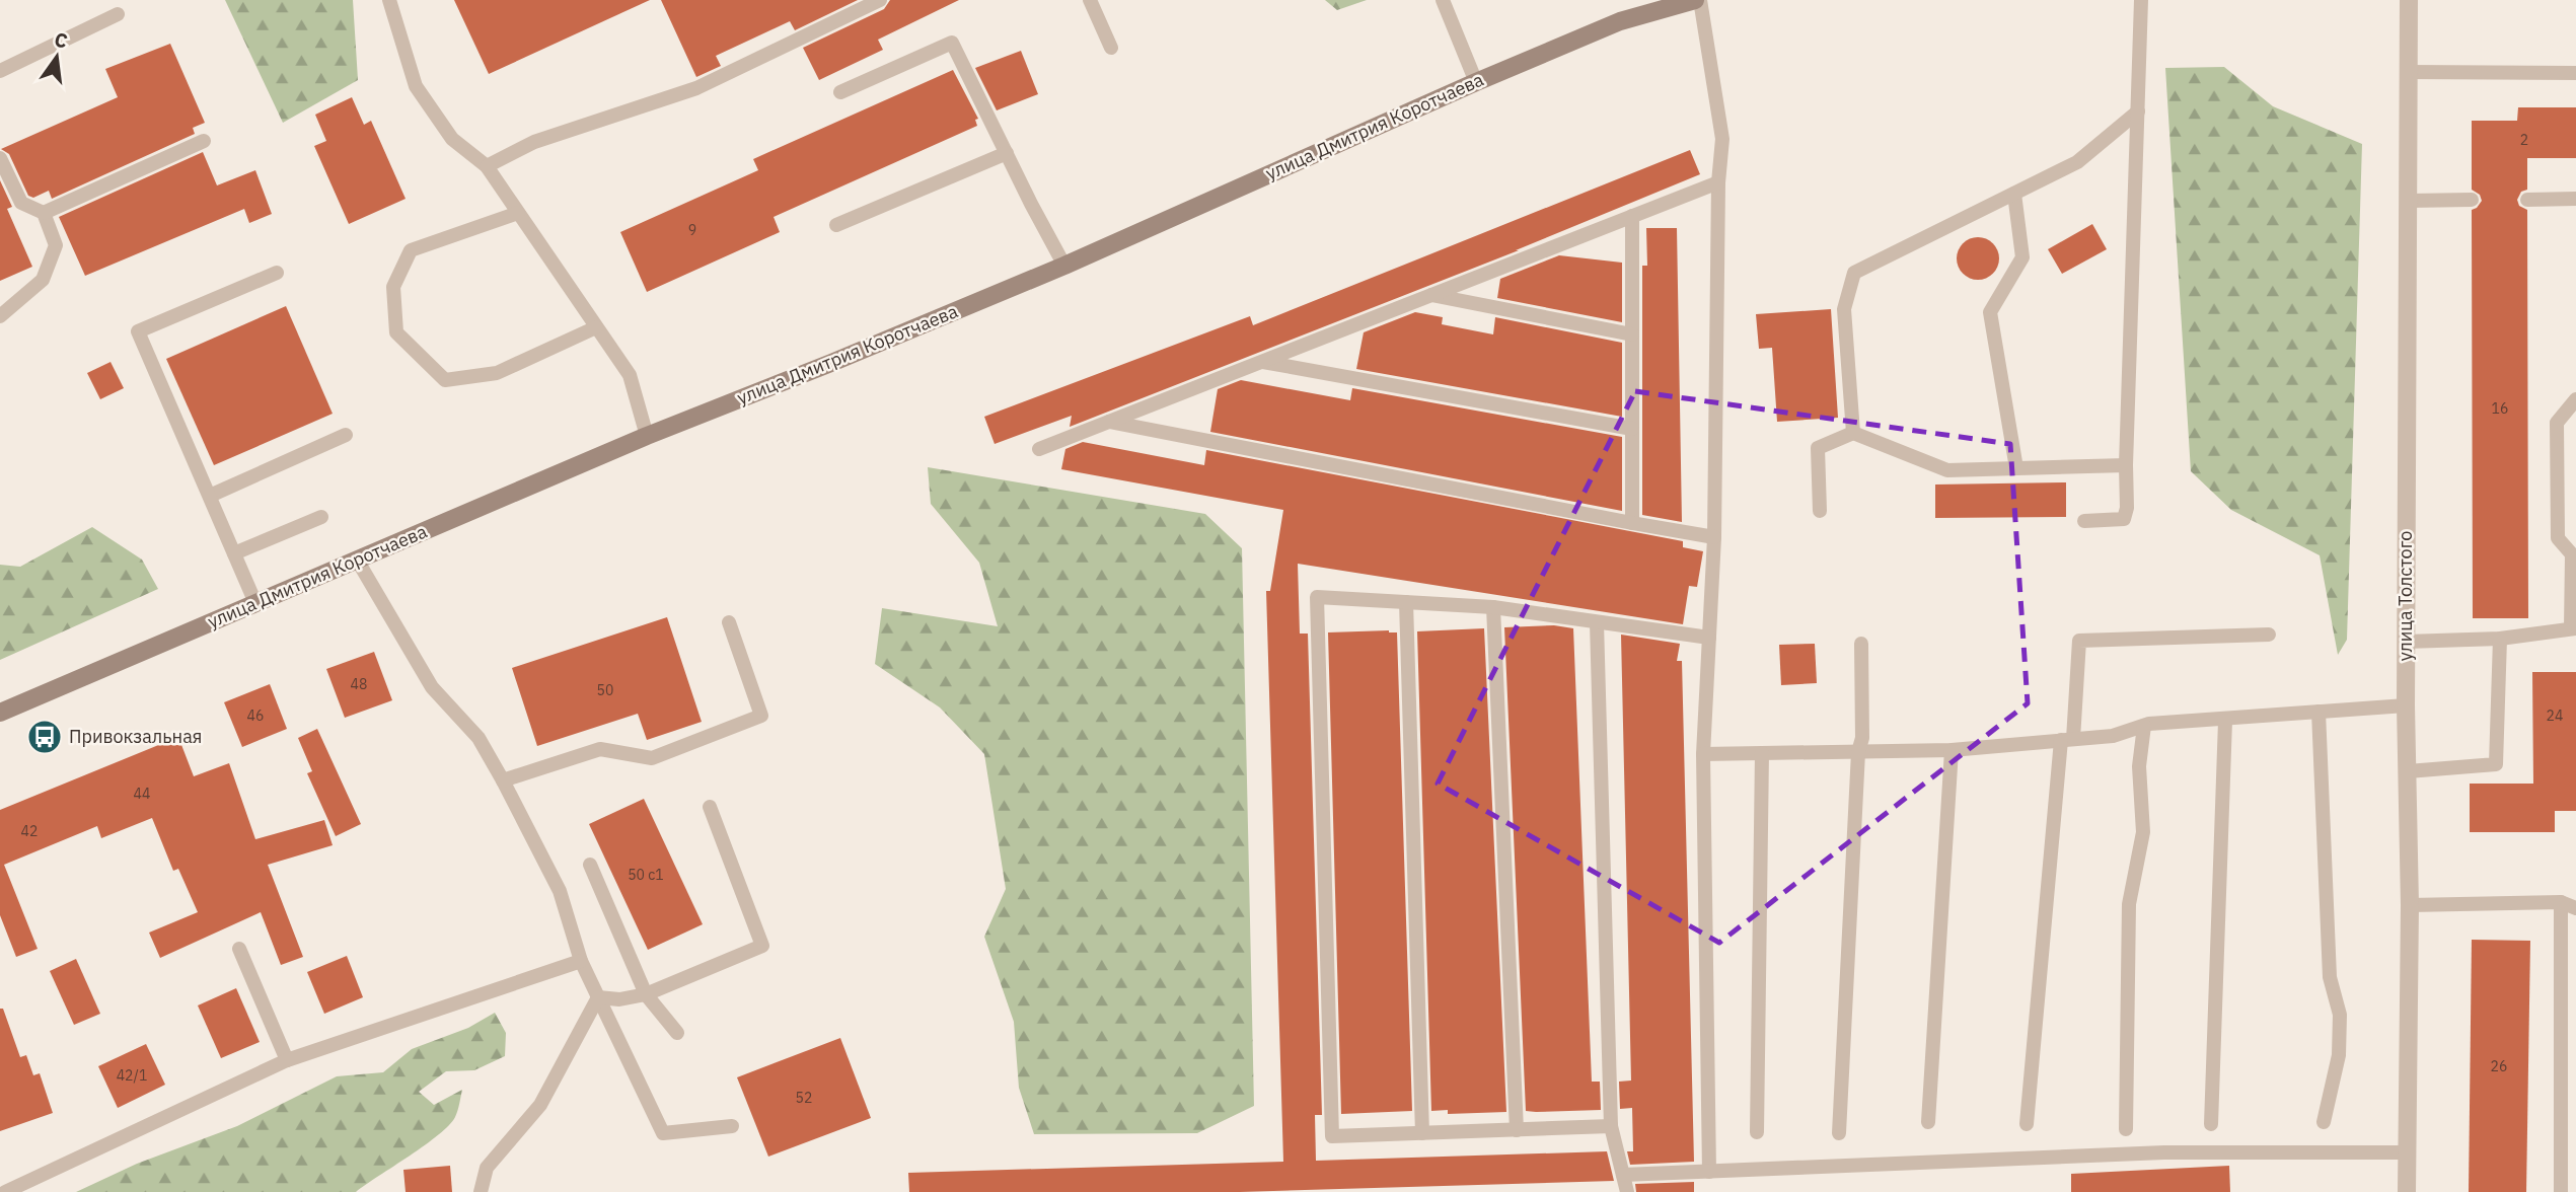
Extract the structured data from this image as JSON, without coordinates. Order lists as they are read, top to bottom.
{
  "streets": {
    "street": ["улица Дмитрия Коротчаева", "улица Толстого"]
  },
  "places": {
    "bus stop": ["Привокзальная"]
  },
  "house_numbers": [
    "2",
    "9",
    "16",
    "48",
    "50",
    "46",
    "24",
    "44",
    "42",
    "50 с1",
    "26",
    "42/1",
    "52"
  ],
  "north": "top"
}
